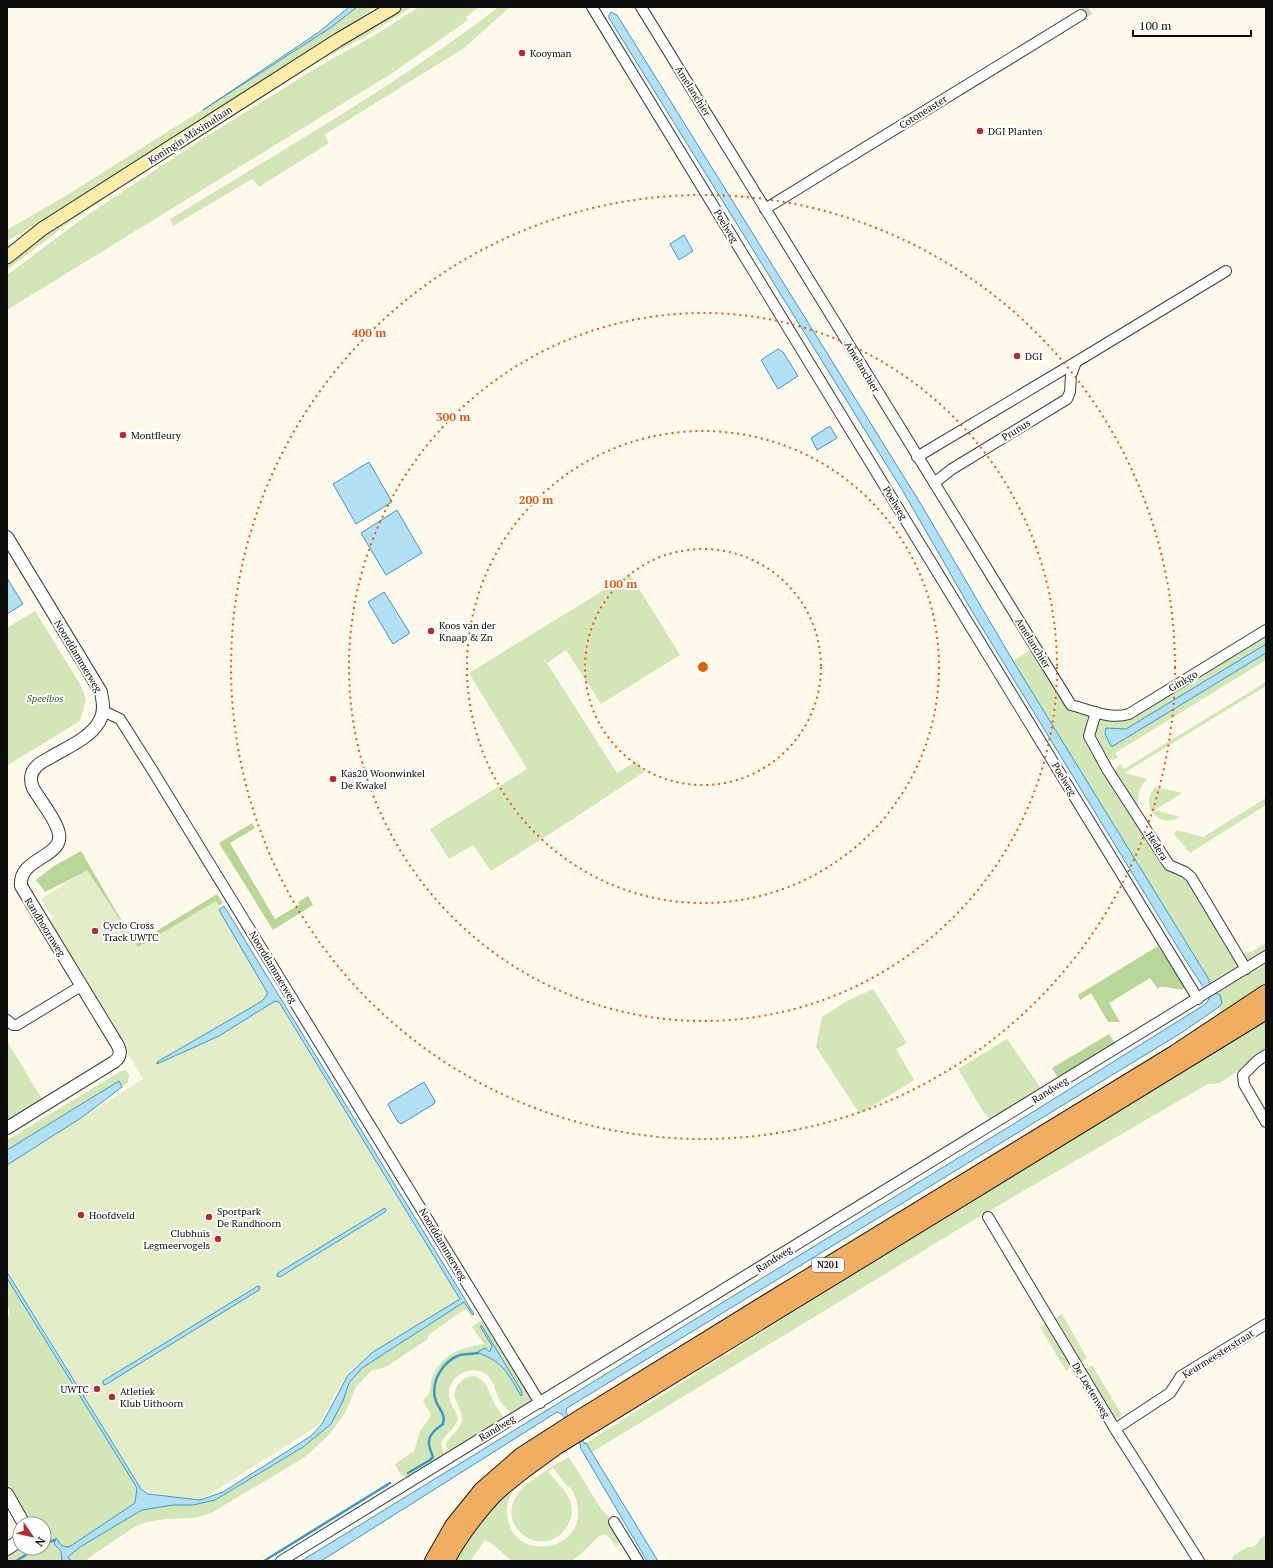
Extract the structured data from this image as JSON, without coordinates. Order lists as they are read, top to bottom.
{
  "streets": {
    "highway": ["N201"],
    "main road": ["Koningin Máximalaan"],
    "street": [
      "Amelanchier",
      "Cotoneaster",
      "Poelweg",
      "Prunus",
      "Noorddammerweg",
      "Ginkgo",
      "Hedera",
      "Randhoornweg",
      "Randweg",
      "Keurmeesterstraat",
      "De Loetenweg"
    ]
  },
  "crossings": [
    ["Amelanchier", "Cotoneaster"],
    ["Amelanchier", "Prunus"],
    ["Amelanchier", "Ginkgo"],
    ["Amelanchier", "Hedera"],
    ["Poelweg", "Randweg"],
    ["Noorddammerweg", "Randhoornweg"],
    ["Noorddammerweg", "Randweg"],
    ["Ginkgo", "Hedera"],
    ["Hedera", "Randweg"],
    ["Keurmeesterstraat", "De Loetenweg"]
  ],
  "parks": ["Speelbos"],
  "places": [
    "Kooyman",
    "DGI Planten",
    "DGI",
    "Montfleury",
    "Koos van der Knaap & Zn",
    "Kas20 Woonwinkel De Kwakel",
    "Cyclo Cross Track UWTC",
    "Hoofdveld",
    "Sportpark De Randhoorn",
    "Clubhuis Legmeervogels",
    "UWTC",
    "Atletiek Klub Uithoorn"
  ],
  "scale_bar": "100 m",
  "north": "bottom right",
  "rings": [
    "400 m",
    "300 m",
    "200 m",
    "100 m"
  ]
}
